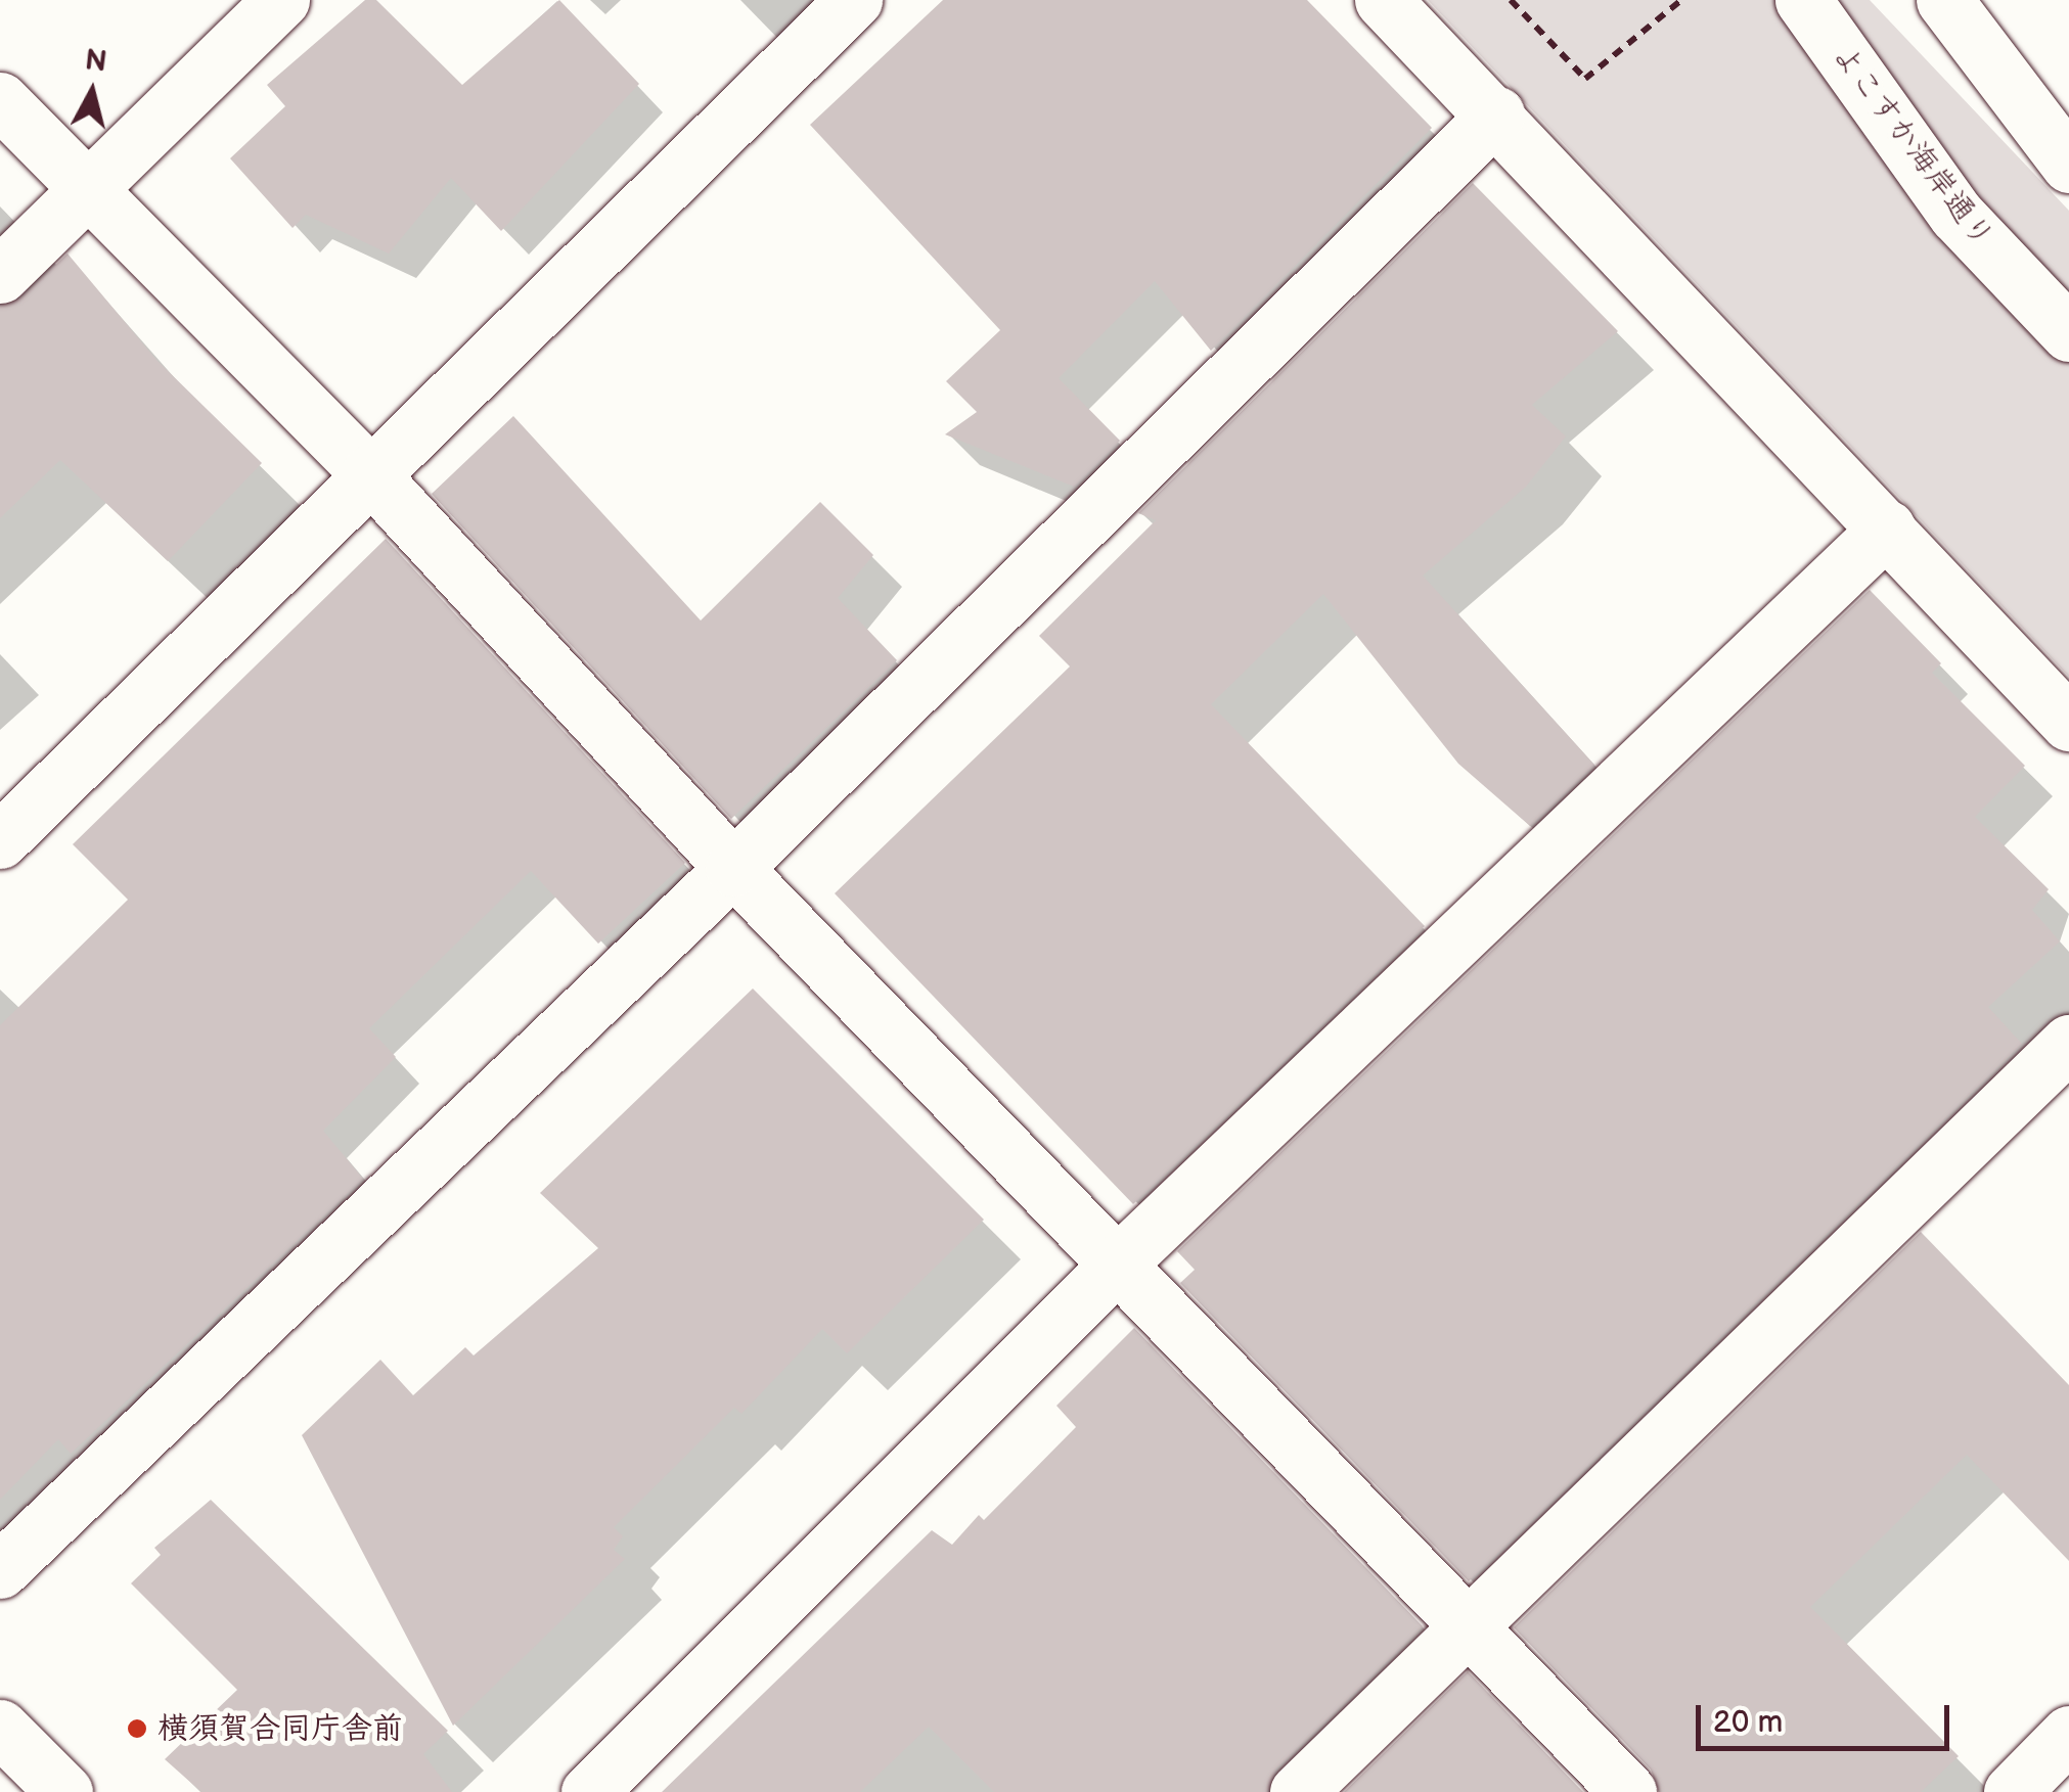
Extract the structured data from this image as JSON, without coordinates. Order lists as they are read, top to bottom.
{
  "streets": {
    "main road": ["よこすか海岸通り"]
  },
  "places": ["横須賀合同庁舎前"],
  "scale_bar": "20 m",
  "north": "top"
}
